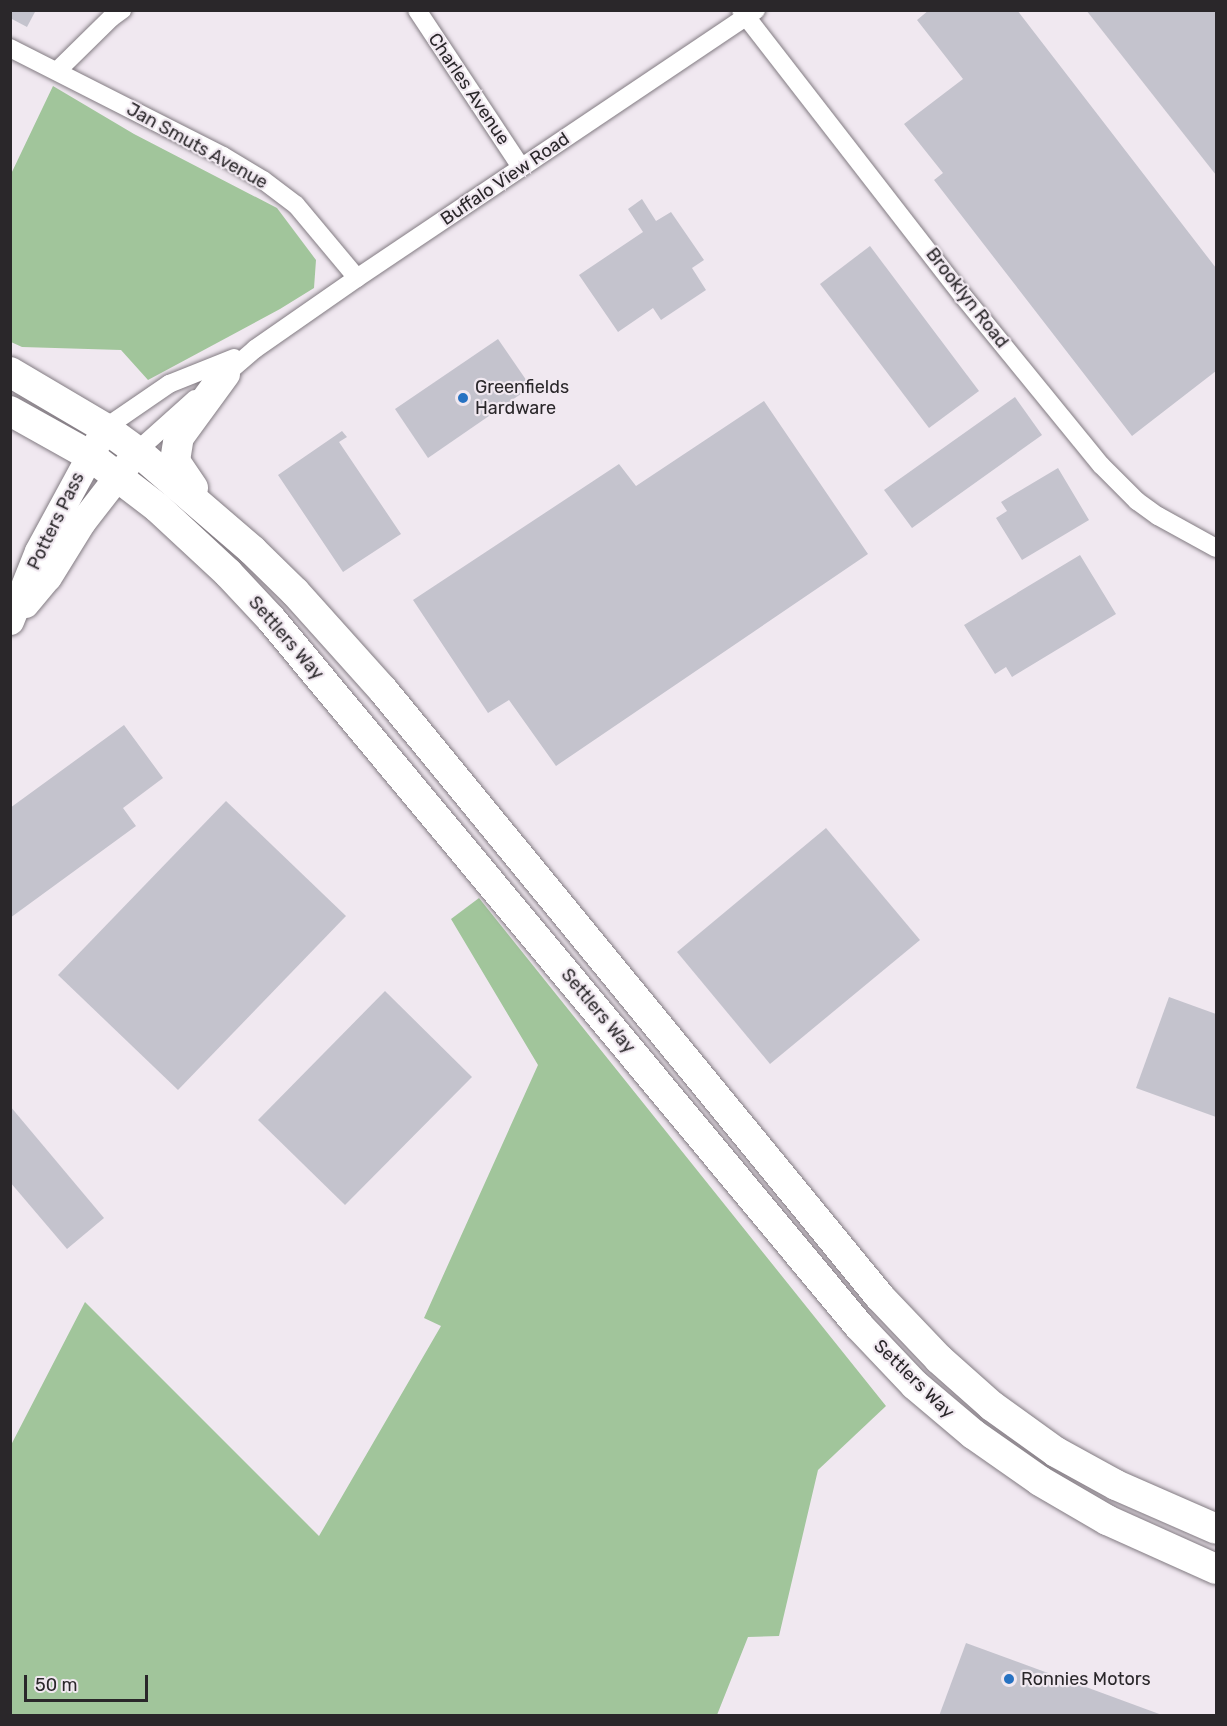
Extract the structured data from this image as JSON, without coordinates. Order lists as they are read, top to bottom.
{
  "streets": {
    "main road": ["Settlers Way"],
    "street": [
      "Charles Avenue",
      "Jan Smuts Avenue",
      "Buffalo View Road",
      "Brooklyn Road",
      "Potters Pass"
    ]
  },
  "crossings": [
    ["Charles Avenue", "Buffalo View Road"],
    ["Jan Smuts Avenue", "Buffalo View Road"],
    ["Buffalo View Road", "Brooklyn Road"],
    ["Buffalo View Road", "Potters Pass"],
    ["Buffalo View Road", "Settlers Way"],
    ["Potters Pass", "Settlers Way"]
  ],
  "places": ["Greenfields Hardware", "Ronnies Motors"],
  "scale_bar": "50 m"
}
